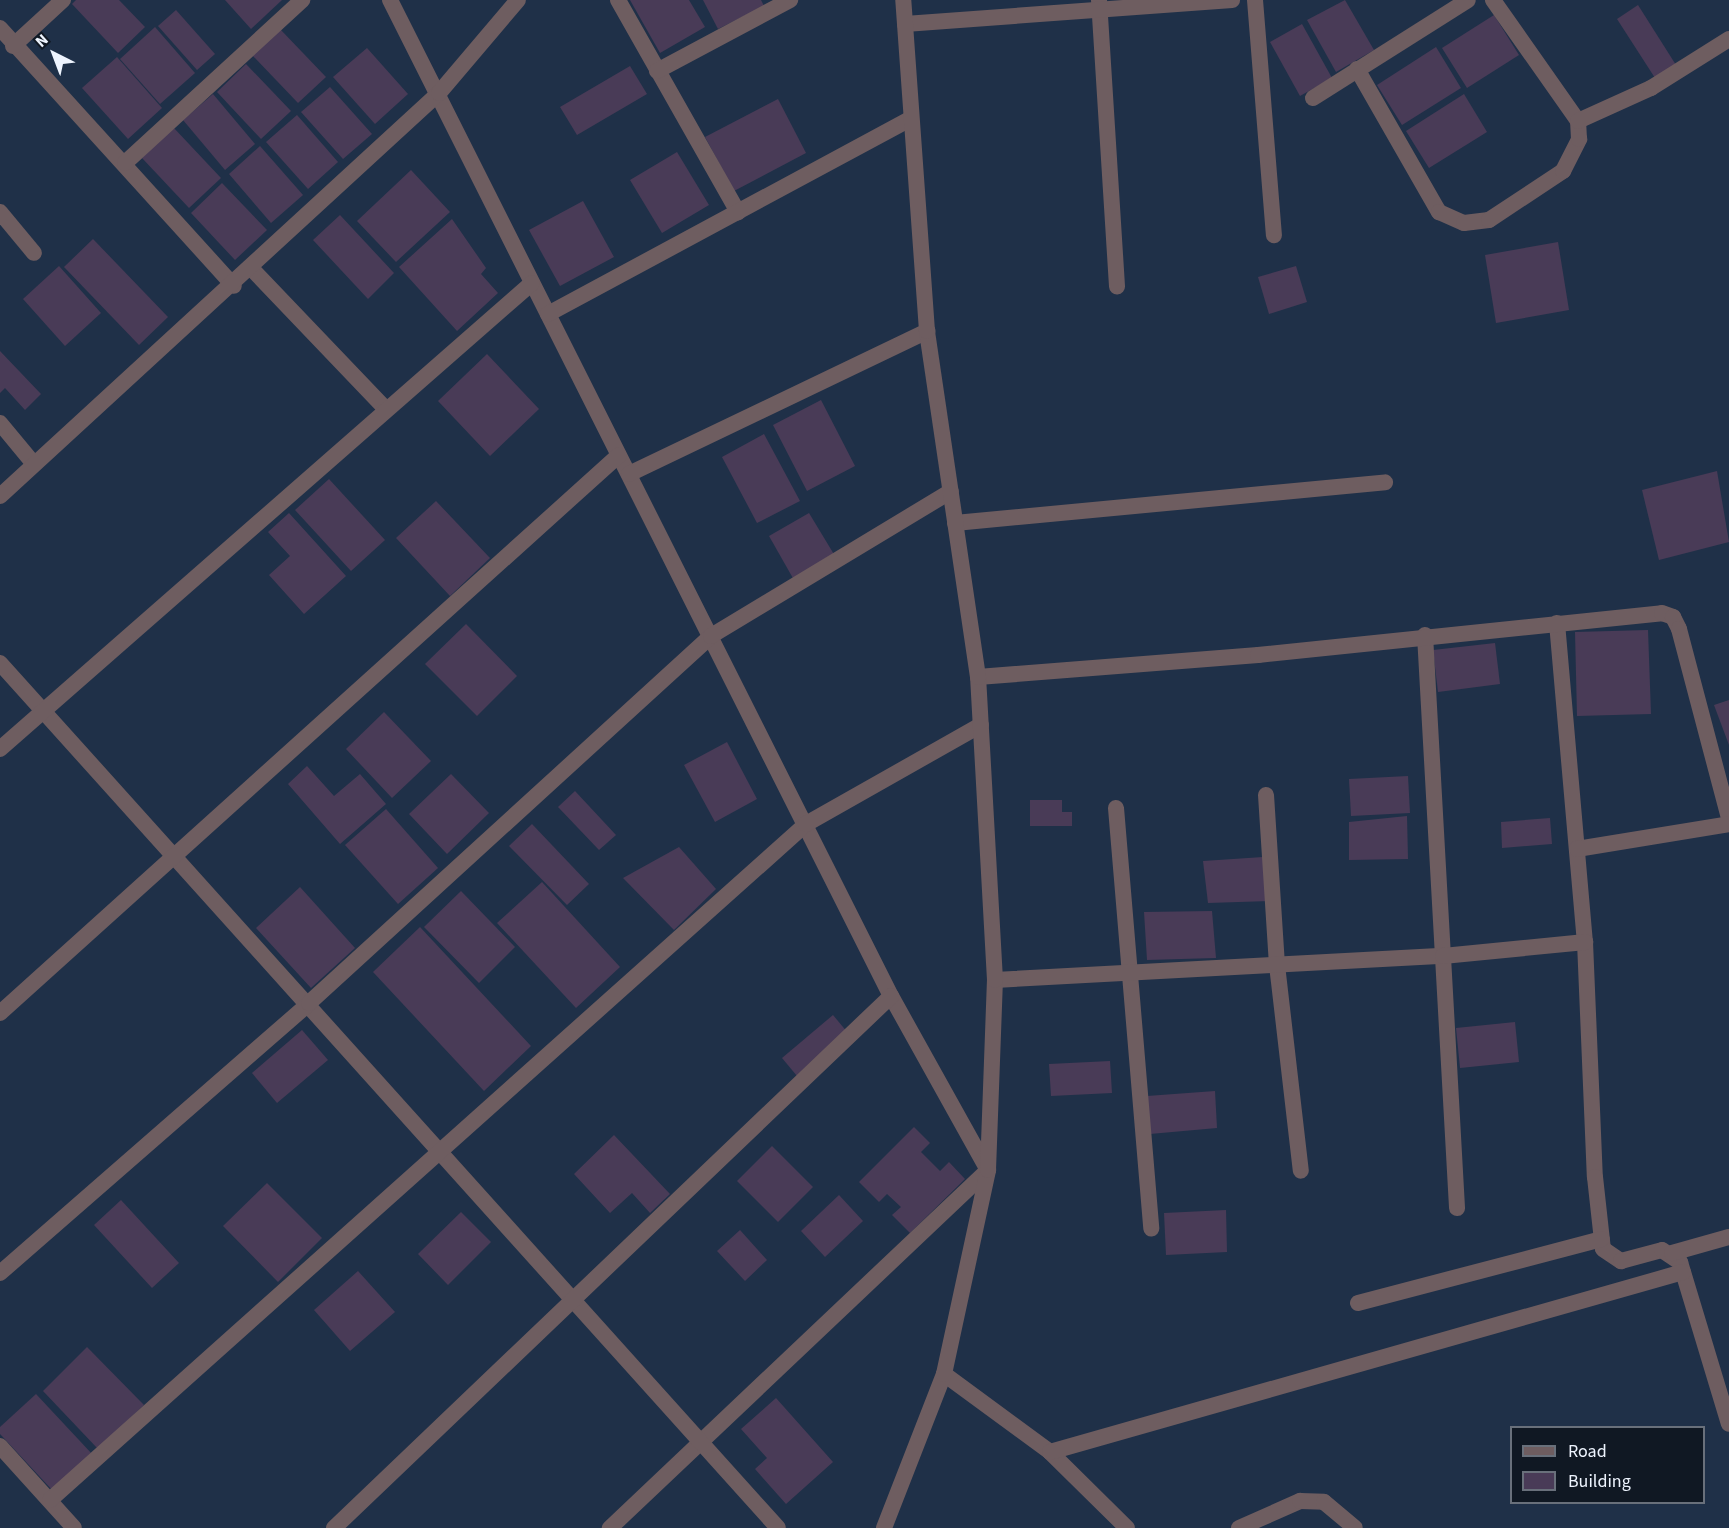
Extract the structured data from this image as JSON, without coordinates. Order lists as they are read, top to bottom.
{
  "legend": ["Road", "Building"],
  "north": "top left"
}
